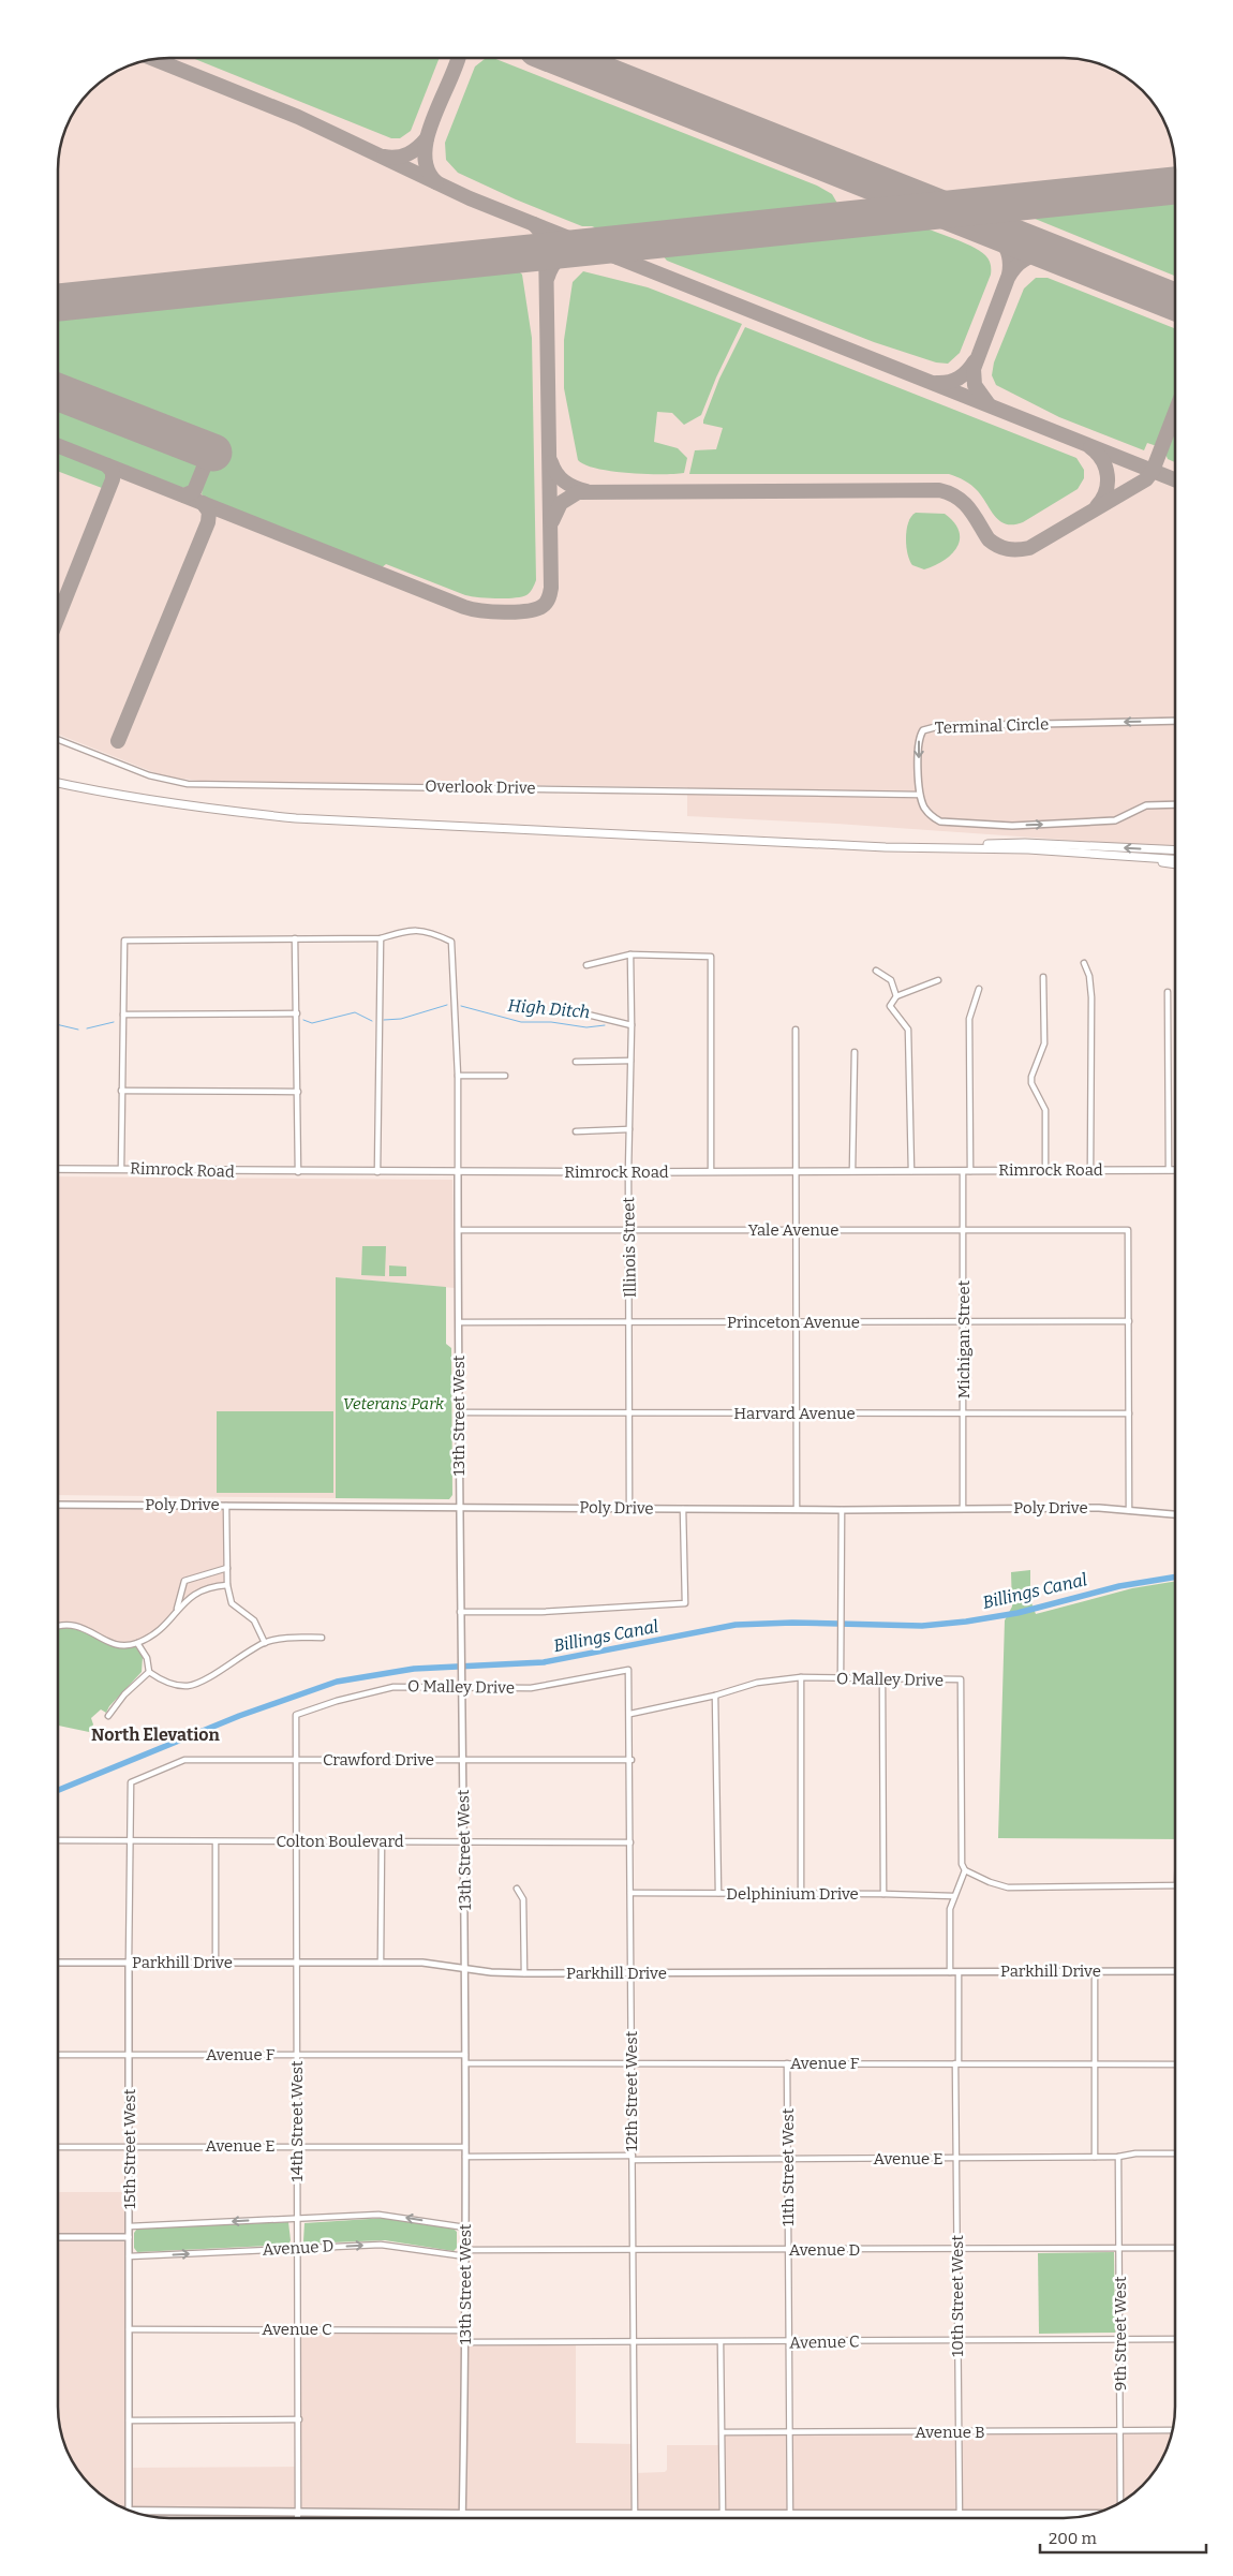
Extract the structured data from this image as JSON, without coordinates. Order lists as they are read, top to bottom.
{
  "streets": {
    "main road": ["Rimrock Road"],
    "street": [
      "Terminal Circle",
      "Overlook Drive",
      "Yale Avenue",
      "Illinois Street",
      "Princeton Avenue",
      "Michigan Street",
      "Harvard Avenue",
      "13th Street West",
      "Poly Drive",
      "O Malley Drive",
      "Crawford Drive",
      "Colton Boulevard",
      "Delphinium Drive",
      "Parkhill Drive",
      "Avenue F",
      "12th Street West",
      "14th Street West",
      "Avenue E",
      "15th Street West",
      "11th Street West",
      "Avenue D",
      "10th Street West",
      "Avenue C",
      "9th Street West",
      "Avenue B"
    ]
  },
  "crossings": [
    ["Terminal Circle", "Overlook Drive"],
    ["Rimrock Road", "Illinois Street"],
    ["Rimrock Road", "Michigan Street"],
    ["Rimrock Road", "13th Street West"],
    ["Yale Avenue", "Illinois Street"],
    ["Yale Avenue", "Princeton Avenue"],
    ["Yale Avenue", "Michigan Street"],
    ["Yale Avenue", "13th Street West"],
    ["Illinois Street", "Princeton Avenue"],
    ["Illinois Street", "Harvard Avenue"],
    ["Illinois Street", "Poly Drive"],
    ["Princeton Avenue", "Michigan Street"],
    ["Princeton Avenue", "13th Street West"],
    ["Michigan Street", "Harvard Avenue"],
    ["Michigan Street", "Poly Drive"],
    ["Harvard Avenue", "13th Street West"],
    ["13th Street West", "Poly Drive"],
    ["13th Street West", "O Malley Drive"],
    ["13th Street West", "Crawford Drive"],
    ["13th Street West", "Colton Boulevard"],
    ["13th Street West", "Parkhill Drive"],
    ["13th Street West", "Avenue F"],
    ["13th Street West", "Avenue E"],
    ["13th Street West", "Avenue D"],
    ["13th Street West", "Avenue C"],
    ["O Malley Drive", "12th Street West"],
    ["O Malley Drive", "14th Street West"],
    ["Crawford Drive", "12th Street West"],
    ["Crawford Drive", "14th Street West"],
    ["Crawford Drive", "15th Street West"],
    ["Colton Boulevard", "12th Street West"],
    ["Colton Boulevard", "14th Street West"],
    ["Colton Boulevard", "15th Street West"],
    ["Delphinium Drive", "12th Street West"],
    ["Parkhill Drive", "12th Street West"],
    ["Parkhill Drive", "14th Street West"],
    ["Parkhill Drive", "15th Street West"],
    ["Parkhill Drive", "10th Street West"],
    ["Avenue F", "12th Street West"],
    ["Avenue F", "14th Street West"],
    ["Avenue F", "15th Street West"],
    ["Avenue F", "11th Street West"],
    ["Avenue F", "10th Street West"],
    ["12th Street West", "Avenue E"],
    ["12th Street West", "Avenue D"],
    ["12th Street West", "Avenue C"],
    ["14th Street West", "Avenue E"],
    ["14th Street West", "Avenue D"],
    ["14th Street West", "Avenue C"],
    ["Avenue E", "15th Street West"],
    ["Avenue E", "11th Street West"],
    ["Avenue E", "10th Street West"],
    ["Avenue E", "9th Street West"],
    ["15th Street West", "Avenue D"],
    ["15th Street West", "Avenue C"],
    ["11th Street West", "Avenue D"],
    ["11th Street West", "Avenue C"],
    ["11th Street West", "Avenue B"],
    ["Avenue D", "10th Street West"],
    ["Avenue D", "9th Street West"],
    ["10th Street West", "Avenue C"],
    ["10th Street West", "Avenue B"],
    ["Avenue C", "9th Street West"],
    ["9th Street West", "Avenue B"]
  ],
  "one_way": ["Terminal Circle"],
  "districts": ["North Elevation"],
  "water": ["High Ditch", "Billings Canal"],
  "parks": ["Veterans Park"],
  "scale_bar": "200 m"
}
